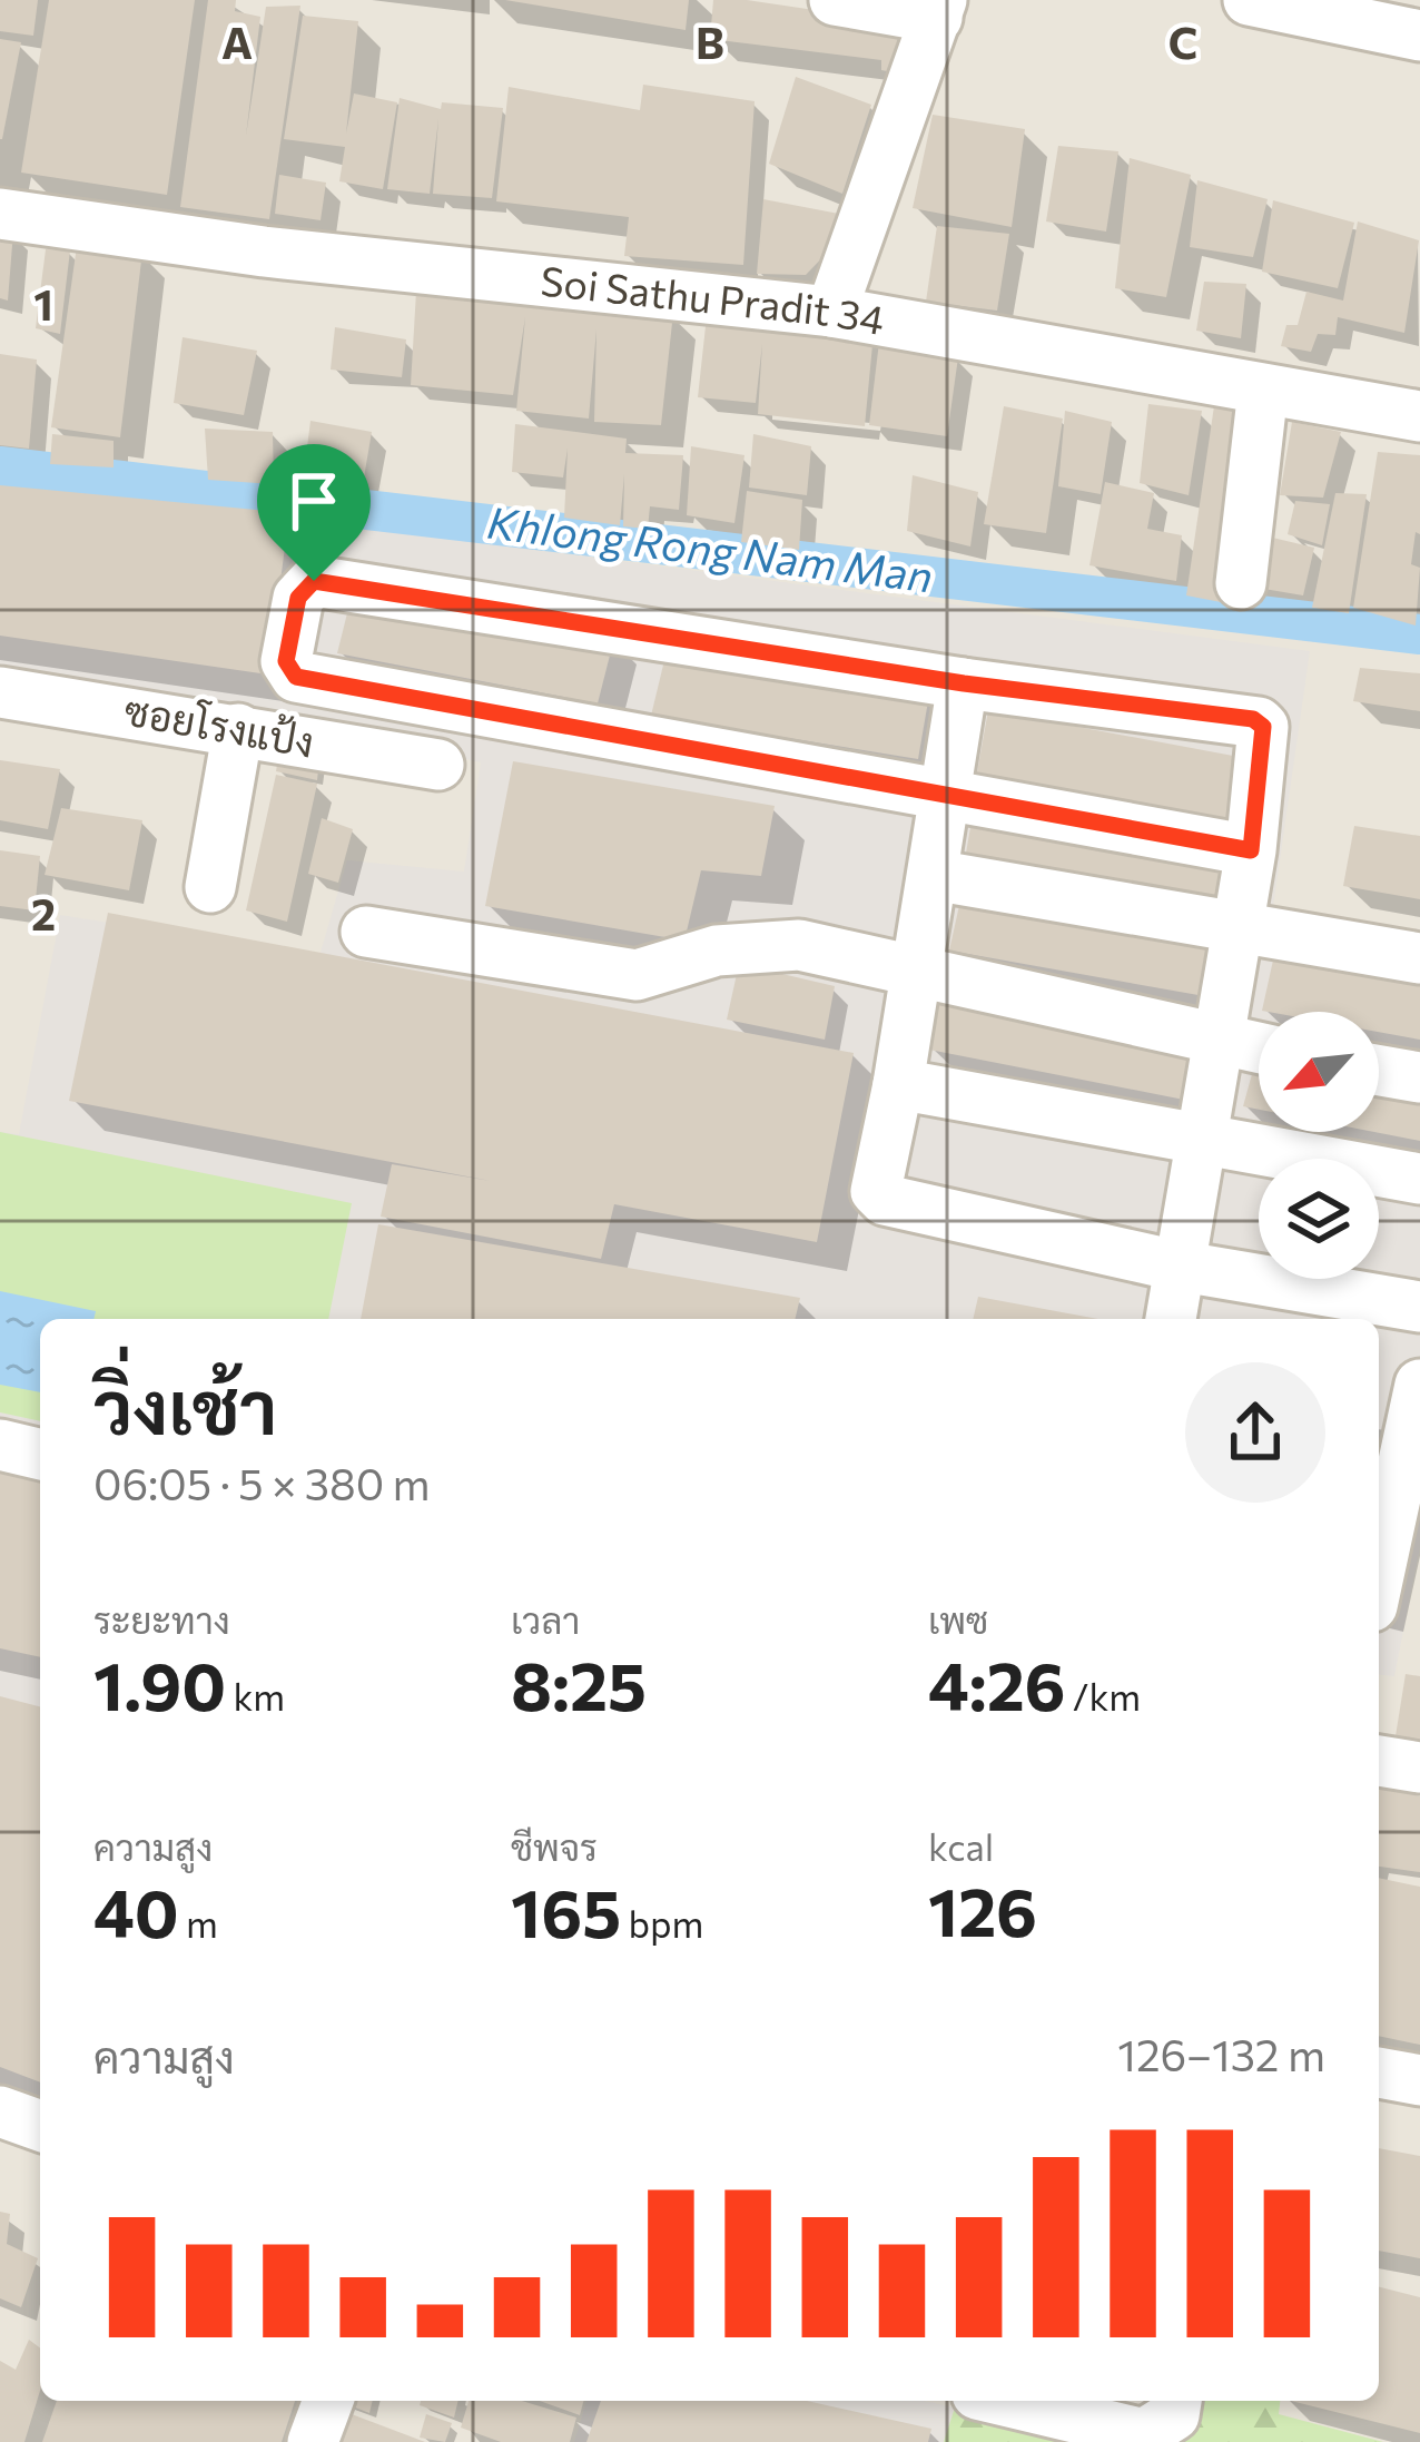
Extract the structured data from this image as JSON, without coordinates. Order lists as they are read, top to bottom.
{
  "streets": {
    "street": ["Soi Sathu Pradit 34", "ซอยโรงแป้ง"]
  },
  "water": ["Khlong Rong Nam Man"],
  "north": "bottom left",
  "page": {
    "heading": ["วิ่งเช้า", "06:05 · 5 × 380 m"],
    "stats": [
      ["ระยะทาง", "1.90 km"],
      ["เวลา", "8:25"],
      ["เพซ", "4:26 /km"],
      ["ความสูง", "40 m"],
      ["ชีพจร", "165 bpm"],
      ["kcal", "126"]
    ],
    "chart": ["ความสูง", "126–132 m"]
  },
  "grid": {
    "columns": ["A", "B", "C"],
    "rows": ["1", "2"]
  }
}
